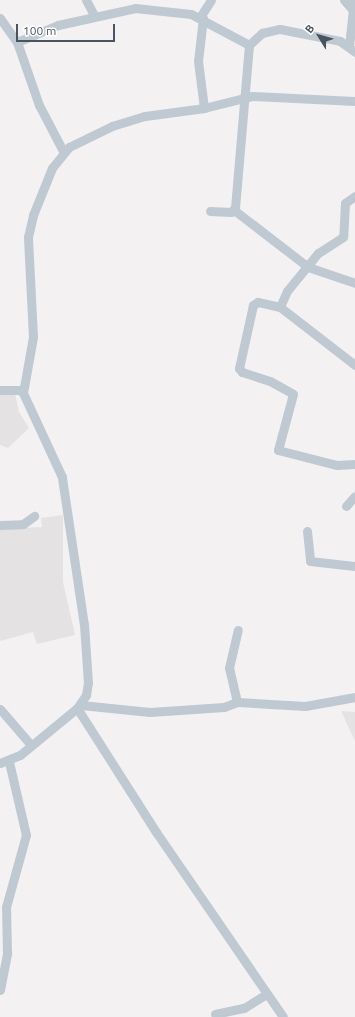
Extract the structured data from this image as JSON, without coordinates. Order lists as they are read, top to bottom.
{
  "scale_bar": "100 m",
  "north": "top left"
}
